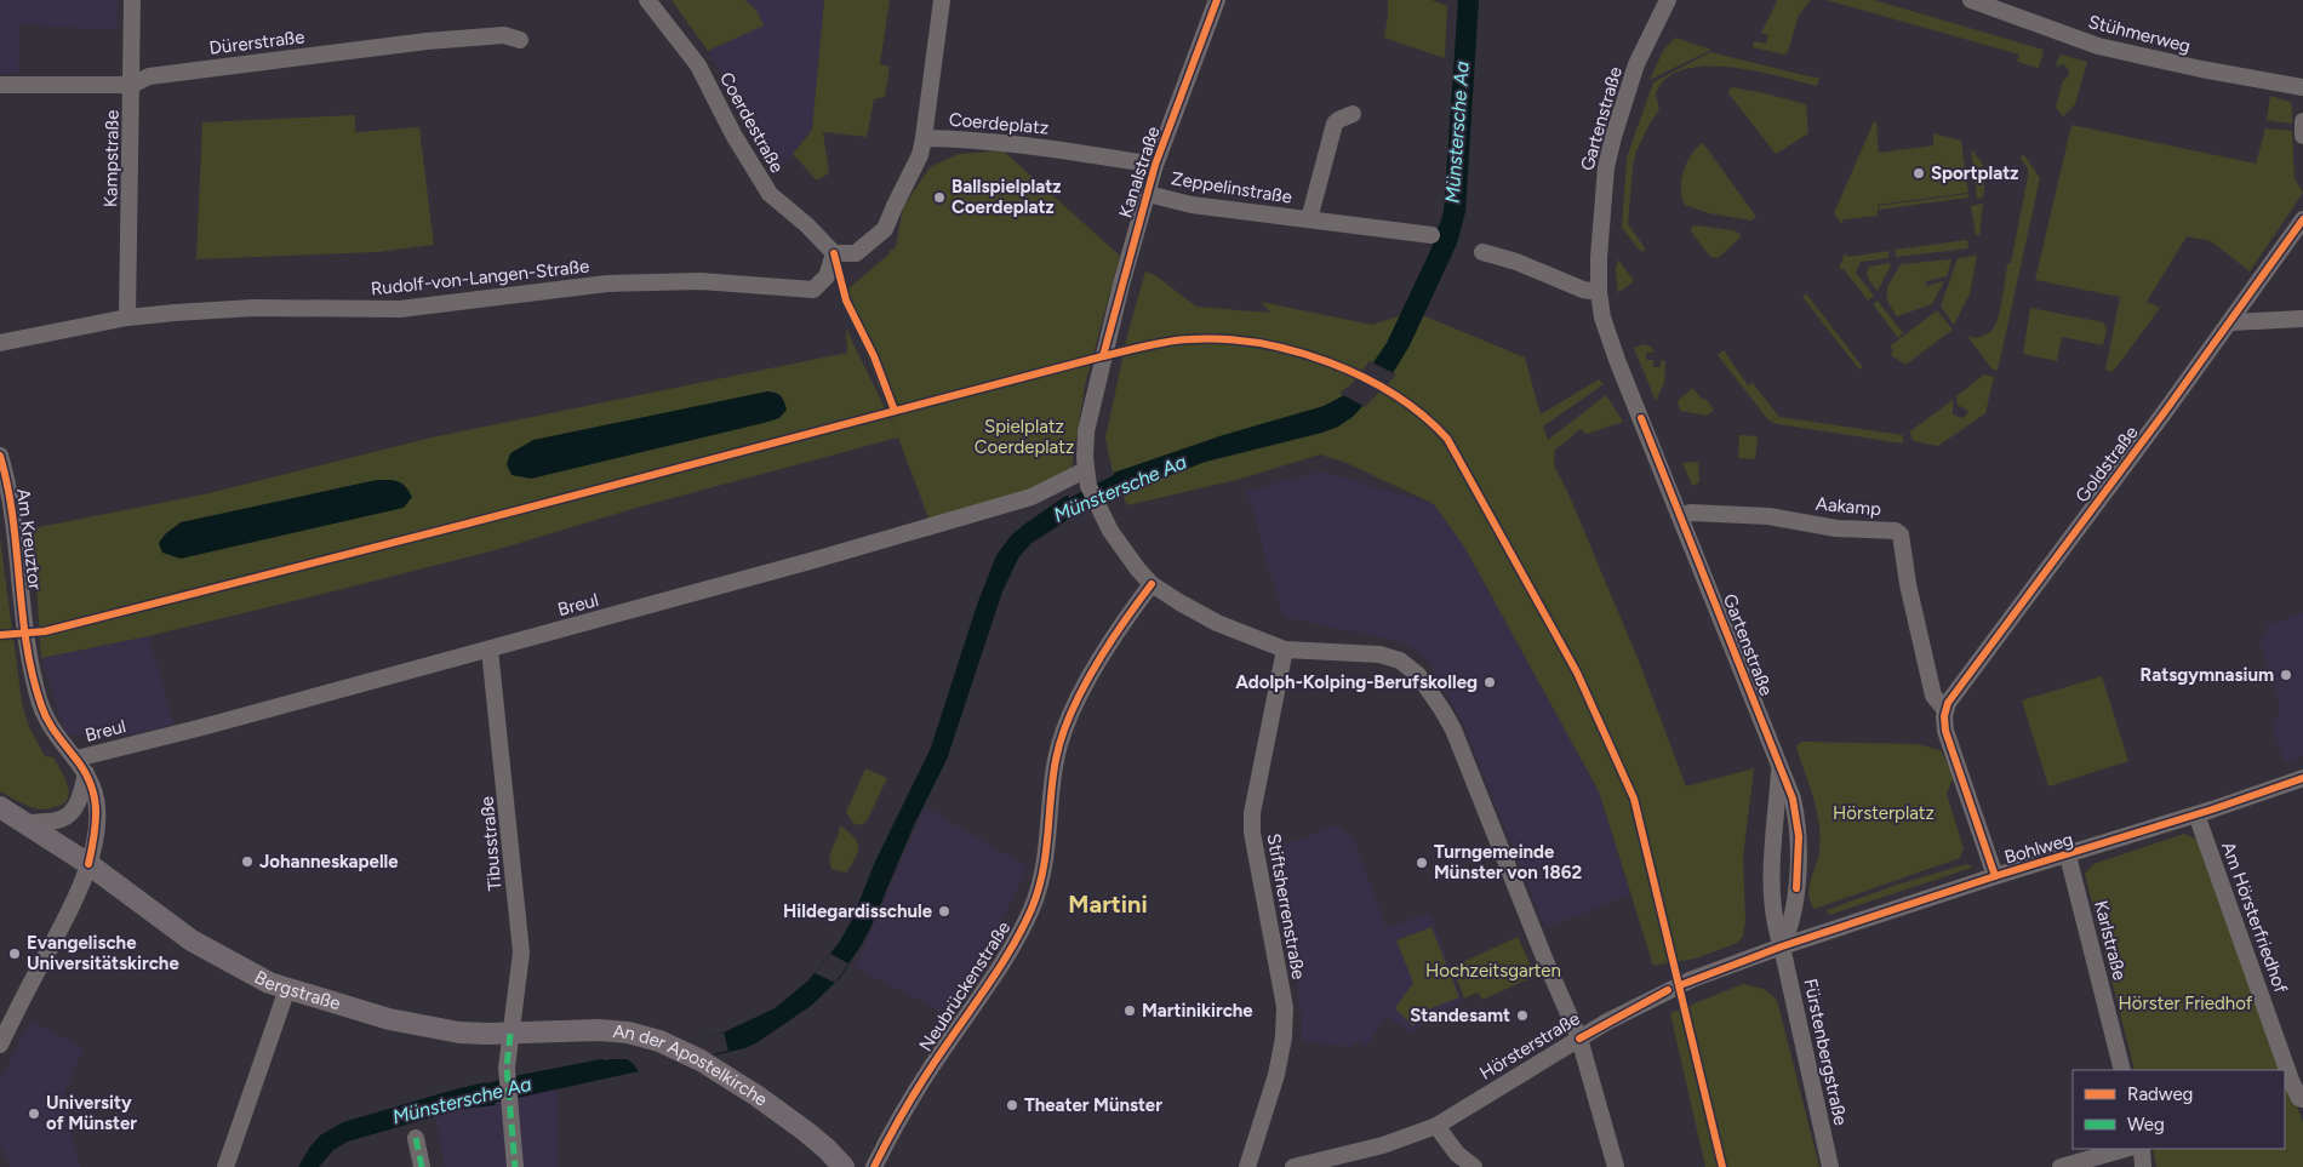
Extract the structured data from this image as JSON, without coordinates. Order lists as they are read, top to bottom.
{
  "streets": {
    "main road": ["Bergstraße", "An der Apostelkirche"],
    "street": [
      "Stühmerweg",
      "Dürerstraße",
      "Gartenstraße",
      "Coerdestraße",
      "Coerdeplatz",
      "Kampstraße",
      "Kanalstraße",
      "Zeppelinstraße",
      "Rudolf-von-Langen-Straße",
      "Goldstraße",
      "Aakamp",
      "Am Kreuztor",
      "Breul",
      "Tibusstraße",
      "Bohlweg",
      "Stiftsherrenstraße",
      "Am Hörsterfriedhof",
      "Karlstraße",
      "Neubrückenstraße",
      "Hörsterstraße",
      "Fürstenbergstraße"
    ]
  },
  "crossings": [
    ["Dürerstraße", "Kampstraße"],
    ["Gartenstraße", "Aakamp"],
    ["Gartenstraße", "Bohlweg"],
    ["Gartenstraße", "Hörsterstraße"],
    ["Gartenstraße", "Fürstenbergstraße"],
    ["Coerdestraße", "Coerdeplatz"],
    ["Coerdestraße", "Rudolf-von-Langen-Straße"],
    ["Coerdeplatz", "Kanalstraße"],
    ["Coerdeplatz", "Rudolf-von-Langen-Straße"],
    ["Kampstraße", "Rudolf-von-Langen-Straße"],
    ["Kanalstraße", "Zeppelinstraße"],
    ["Kanalstraße", "Breul"],
    ["Goldstraße", "Aakamp"],
    ["Am Kreuztor", "Breul"],
    ["Am Kreuztor", "Bergstraße"],
    ["Breul", "Tibusstraße"],
    ["Tibusstraße", "Bergstraße"],
    ["Tibusstraße", "An der Apostelkirche"],
    ["Bohlweg", "Am Hörsterfriedhof"],
    ["Bohlweg", "Karlstraße"],
    ["Bohlweg", "Hörsterstraße"],
    ["Bohlweg", "Fürstenbergstraße"],
    ["Bergstraße", "An der Apostelkirche"],
    ["Hörsterstraße", "Fürstenbergstraße"]
  ],
  "districts": ["Martini"],
  "water": ["Münstersche Aa"],
  "parks": [
    "Spielplatz Coerdeplatz",
    "Hörsterplatz",
    "Hochzeitsgarten",
    "Hörster Friedhof"
  ],
  "places": [
    "Sportplatz",
    "Ballspielplatz Coerdeplatz",
    "Ratsgymnasium",
    "Adolph-Kolping-Berufskolleg",
    "Johanneskapelle",
    "Turngemeinde Münster von 1862",
    "Hildegardisschule",
    "Evangelische Universitätskirche",
    "Martinikirche",
    "Standesamt",
    "Theater Münster",
    "University of Münster"
  ],
  "legend": ["Radweg", "Weg"]
}
